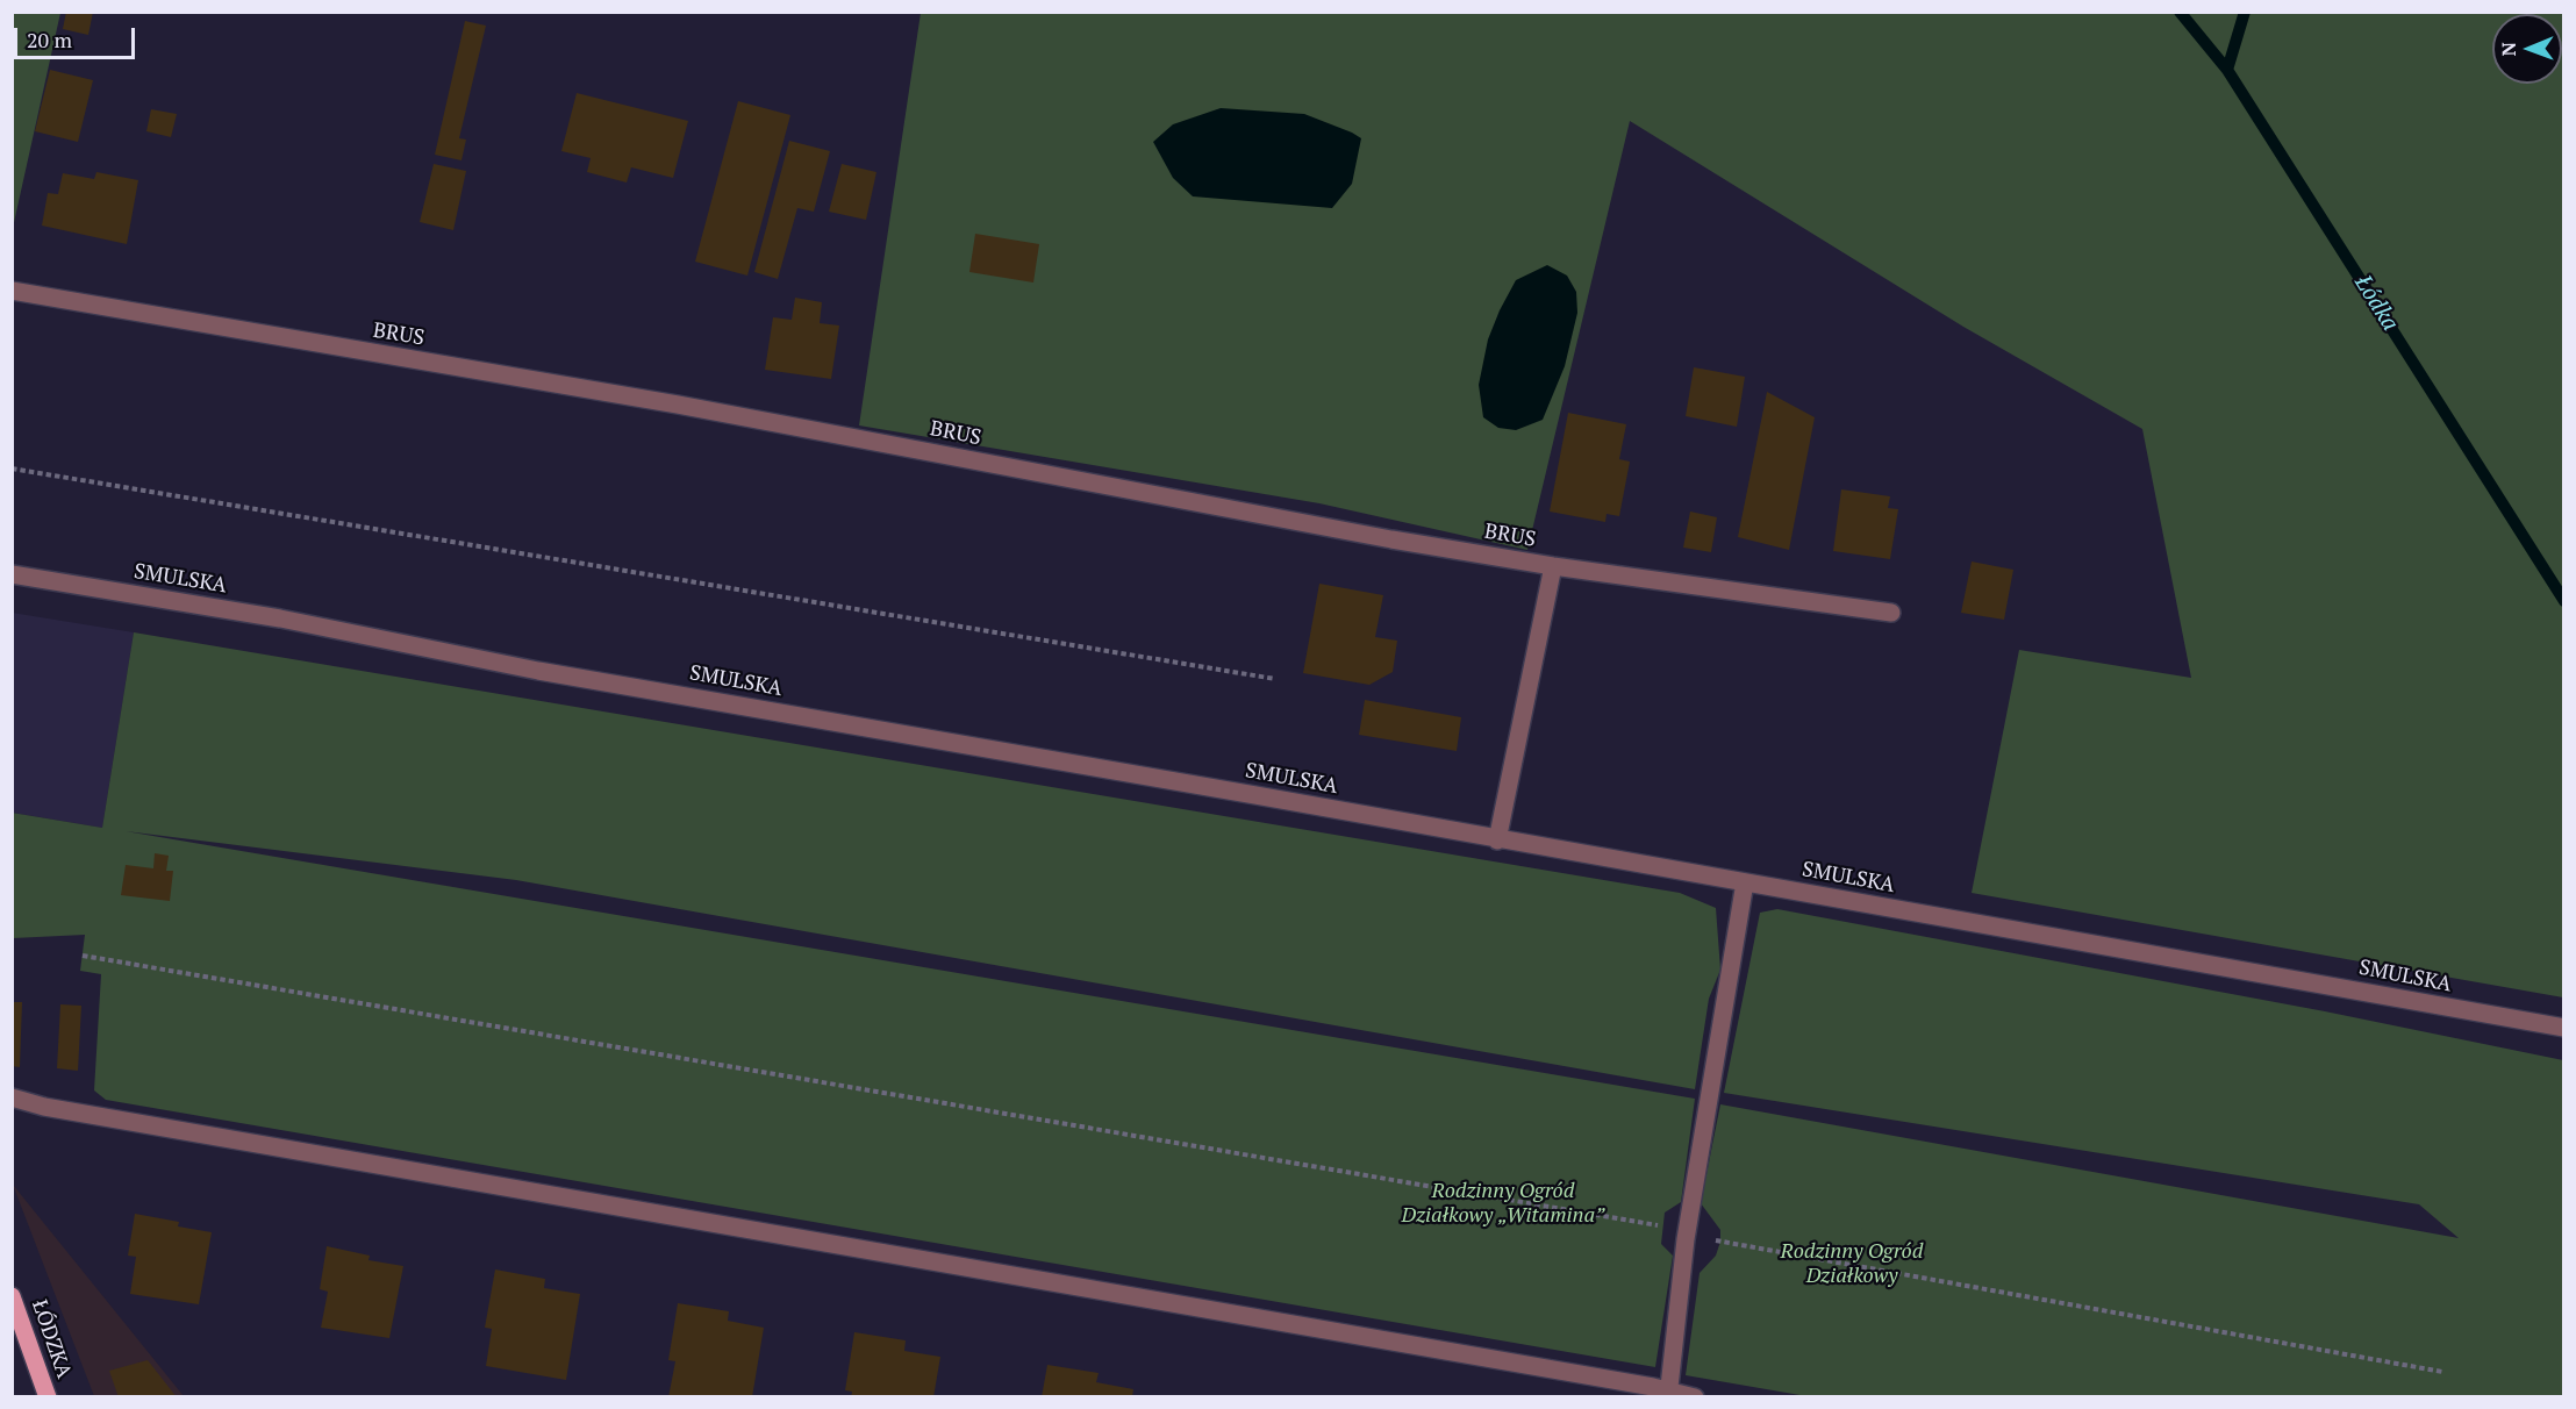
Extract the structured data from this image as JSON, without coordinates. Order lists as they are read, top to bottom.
{
  "streets": {
    "main road": ["ŁÓDZKA"],
    "street": ["BRUS", "SMULSKA"]
  },
  "water": ["Łódka"],
  "parks": ["Rodzinny Ogród Działkowy „Witamina”", "Rodzinny Ogród Działkowy"],
  "scale_bar": "20 m",
  "north": "left"
}
